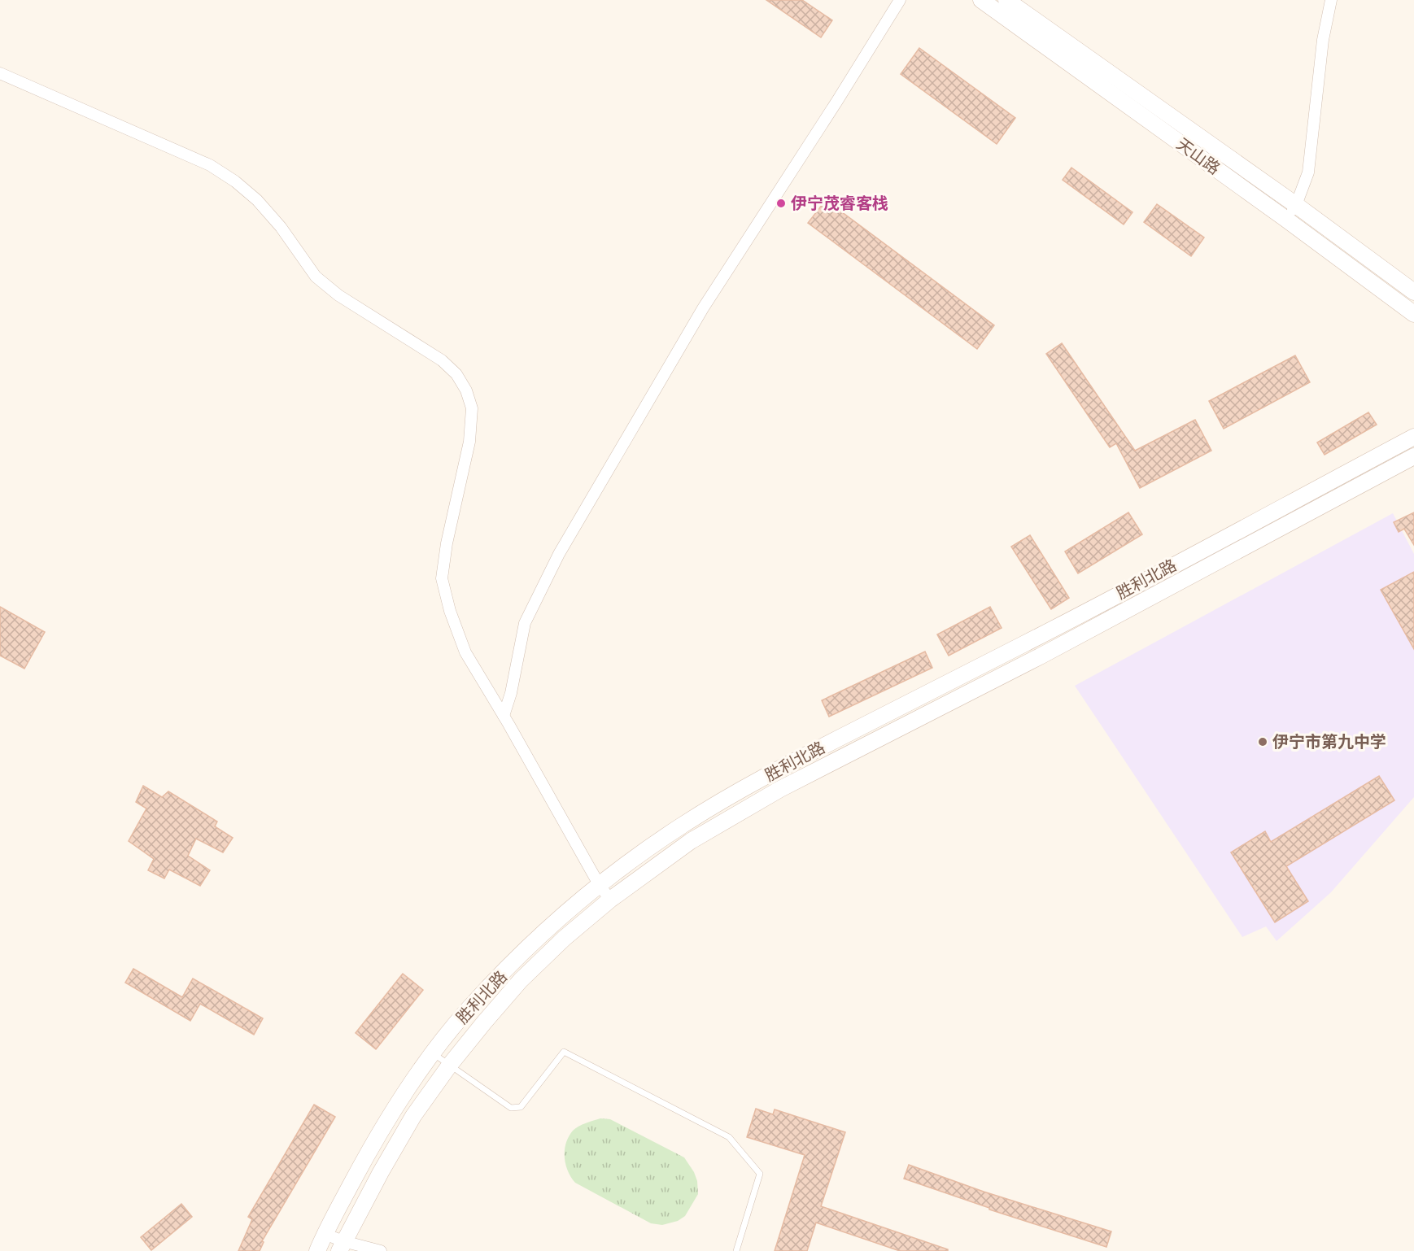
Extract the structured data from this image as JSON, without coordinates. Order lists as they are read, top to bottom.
{
  "streets": {
    "main road": ["天山路", "胜利北路"]
  },
  "places": ["伊宁茂睿客栈", "伊宁市第九中学"]
}
